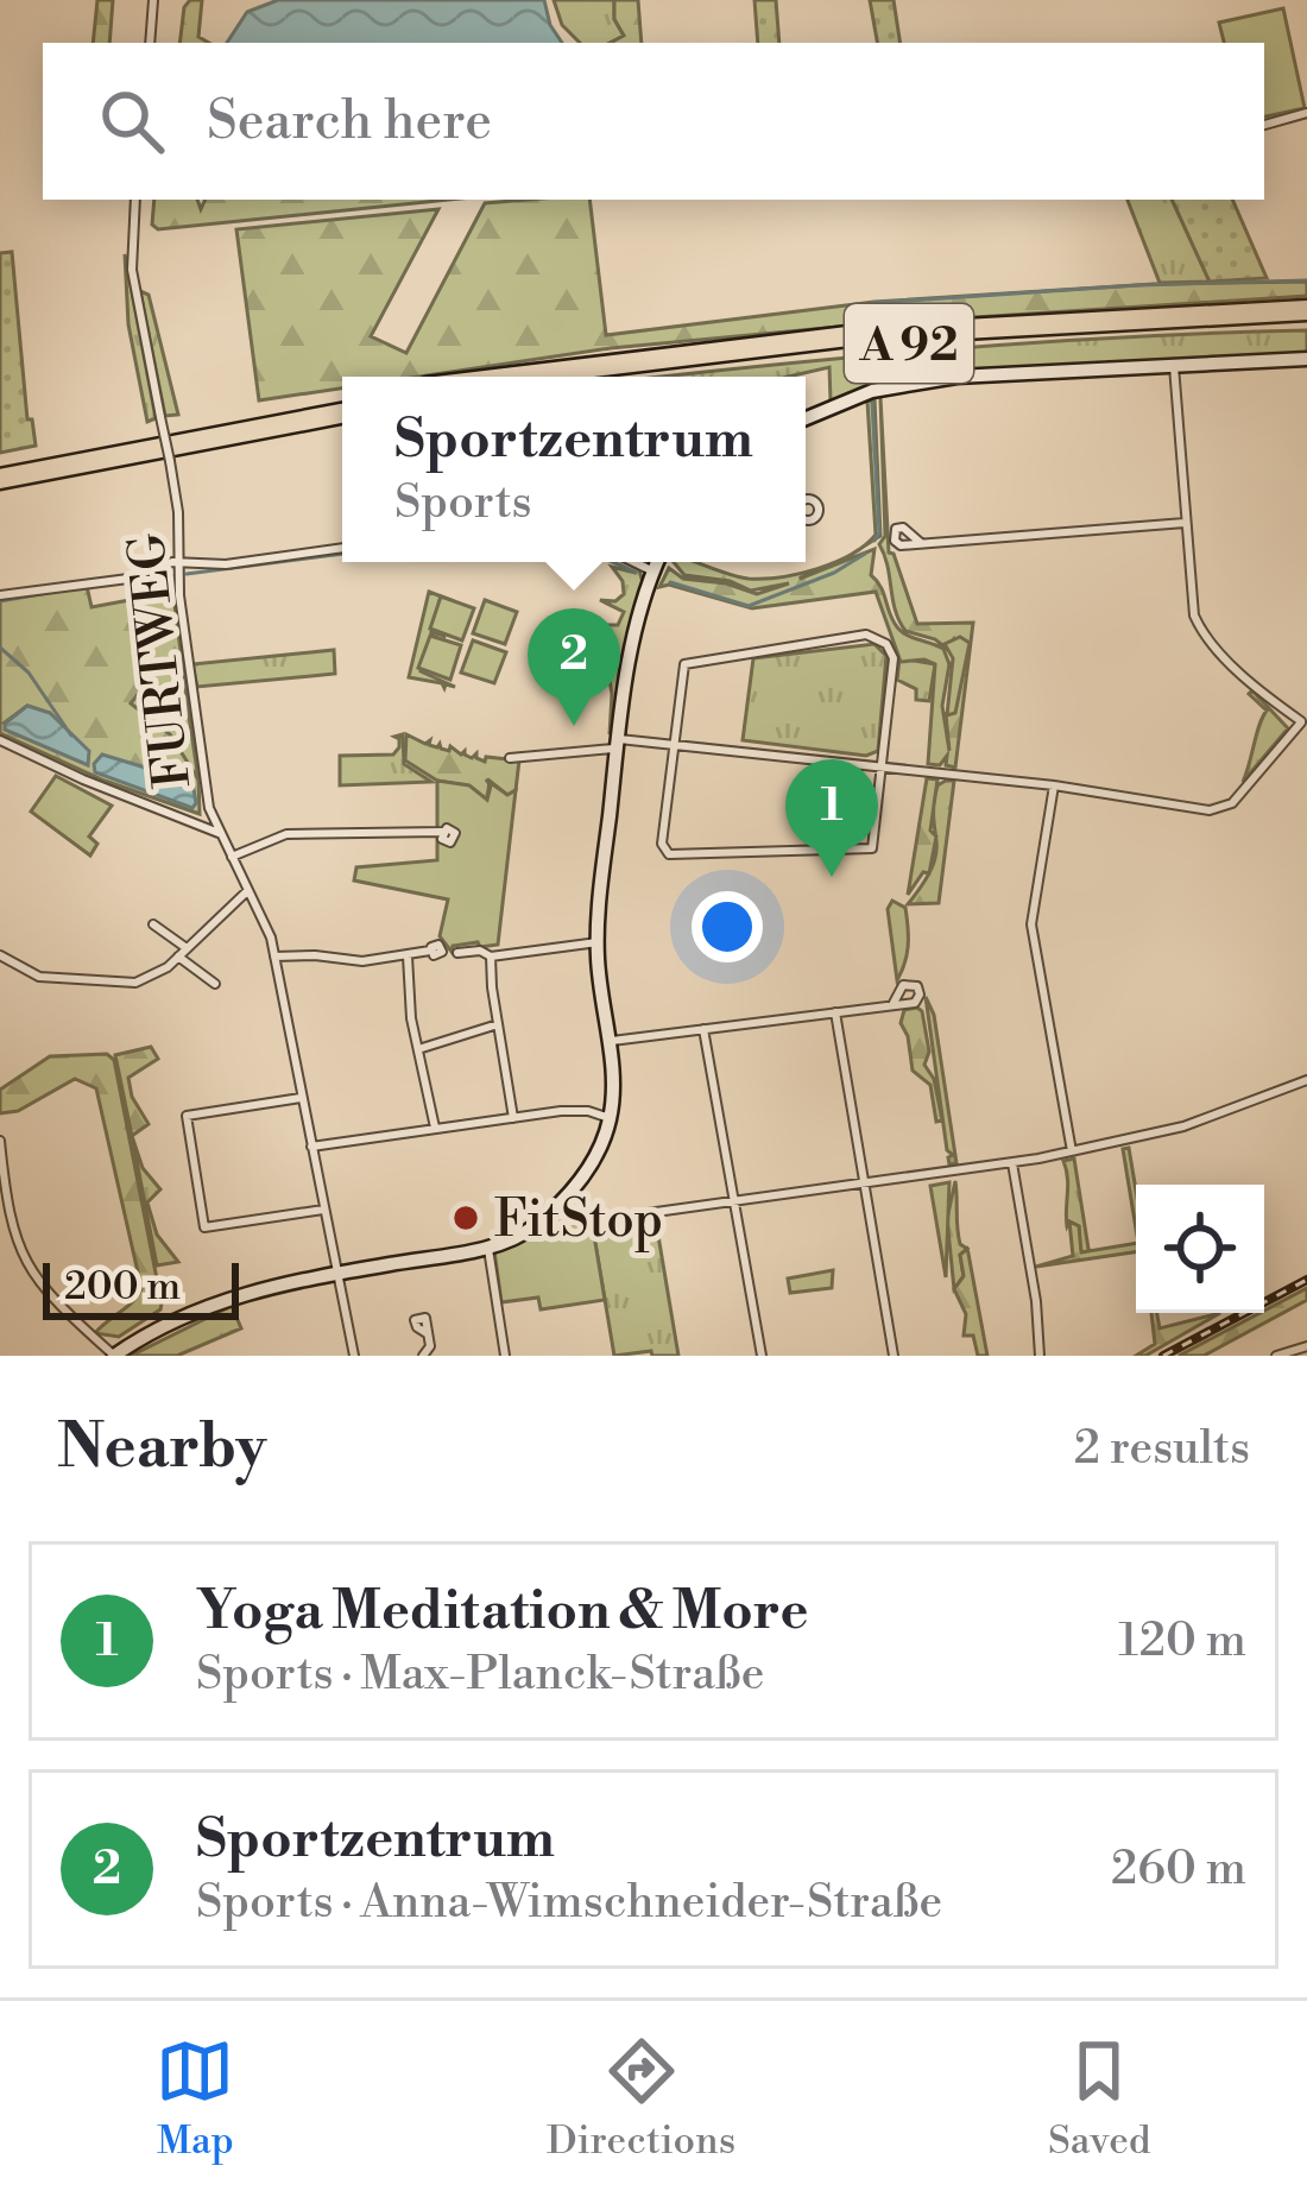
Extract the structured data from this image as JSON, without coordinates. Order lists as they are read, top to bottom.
{
  "streets": {
    "highway": ["A 92"],
    "street": ["FURTWEG"]
  },
  "places": ["FitStop"],
  "scale_bar": "200 m",
  "page": {
    "search": "Search here",
    "popup": ["Sportzentrum", "Sports"],
    "pins": ["2", "1"],
    "scale": "200 m",
    "heading": ["Nearby", "2 results"],
    "list": [
      {
        "mark": "1",
        "name": "Yoga Meditation & More",
        "note": "Sports · Max-Planck-Straße",
        "value": "120 m"
      },
      {
        "mark": "2",
        "name": "Sportzentrum",
        "note": "Sports · Anna-Wimschneider-Straße",
        "value": "260 m"
      }
    ],
    "nav": ["Map", "Directions", "Saved"]
  }
}
